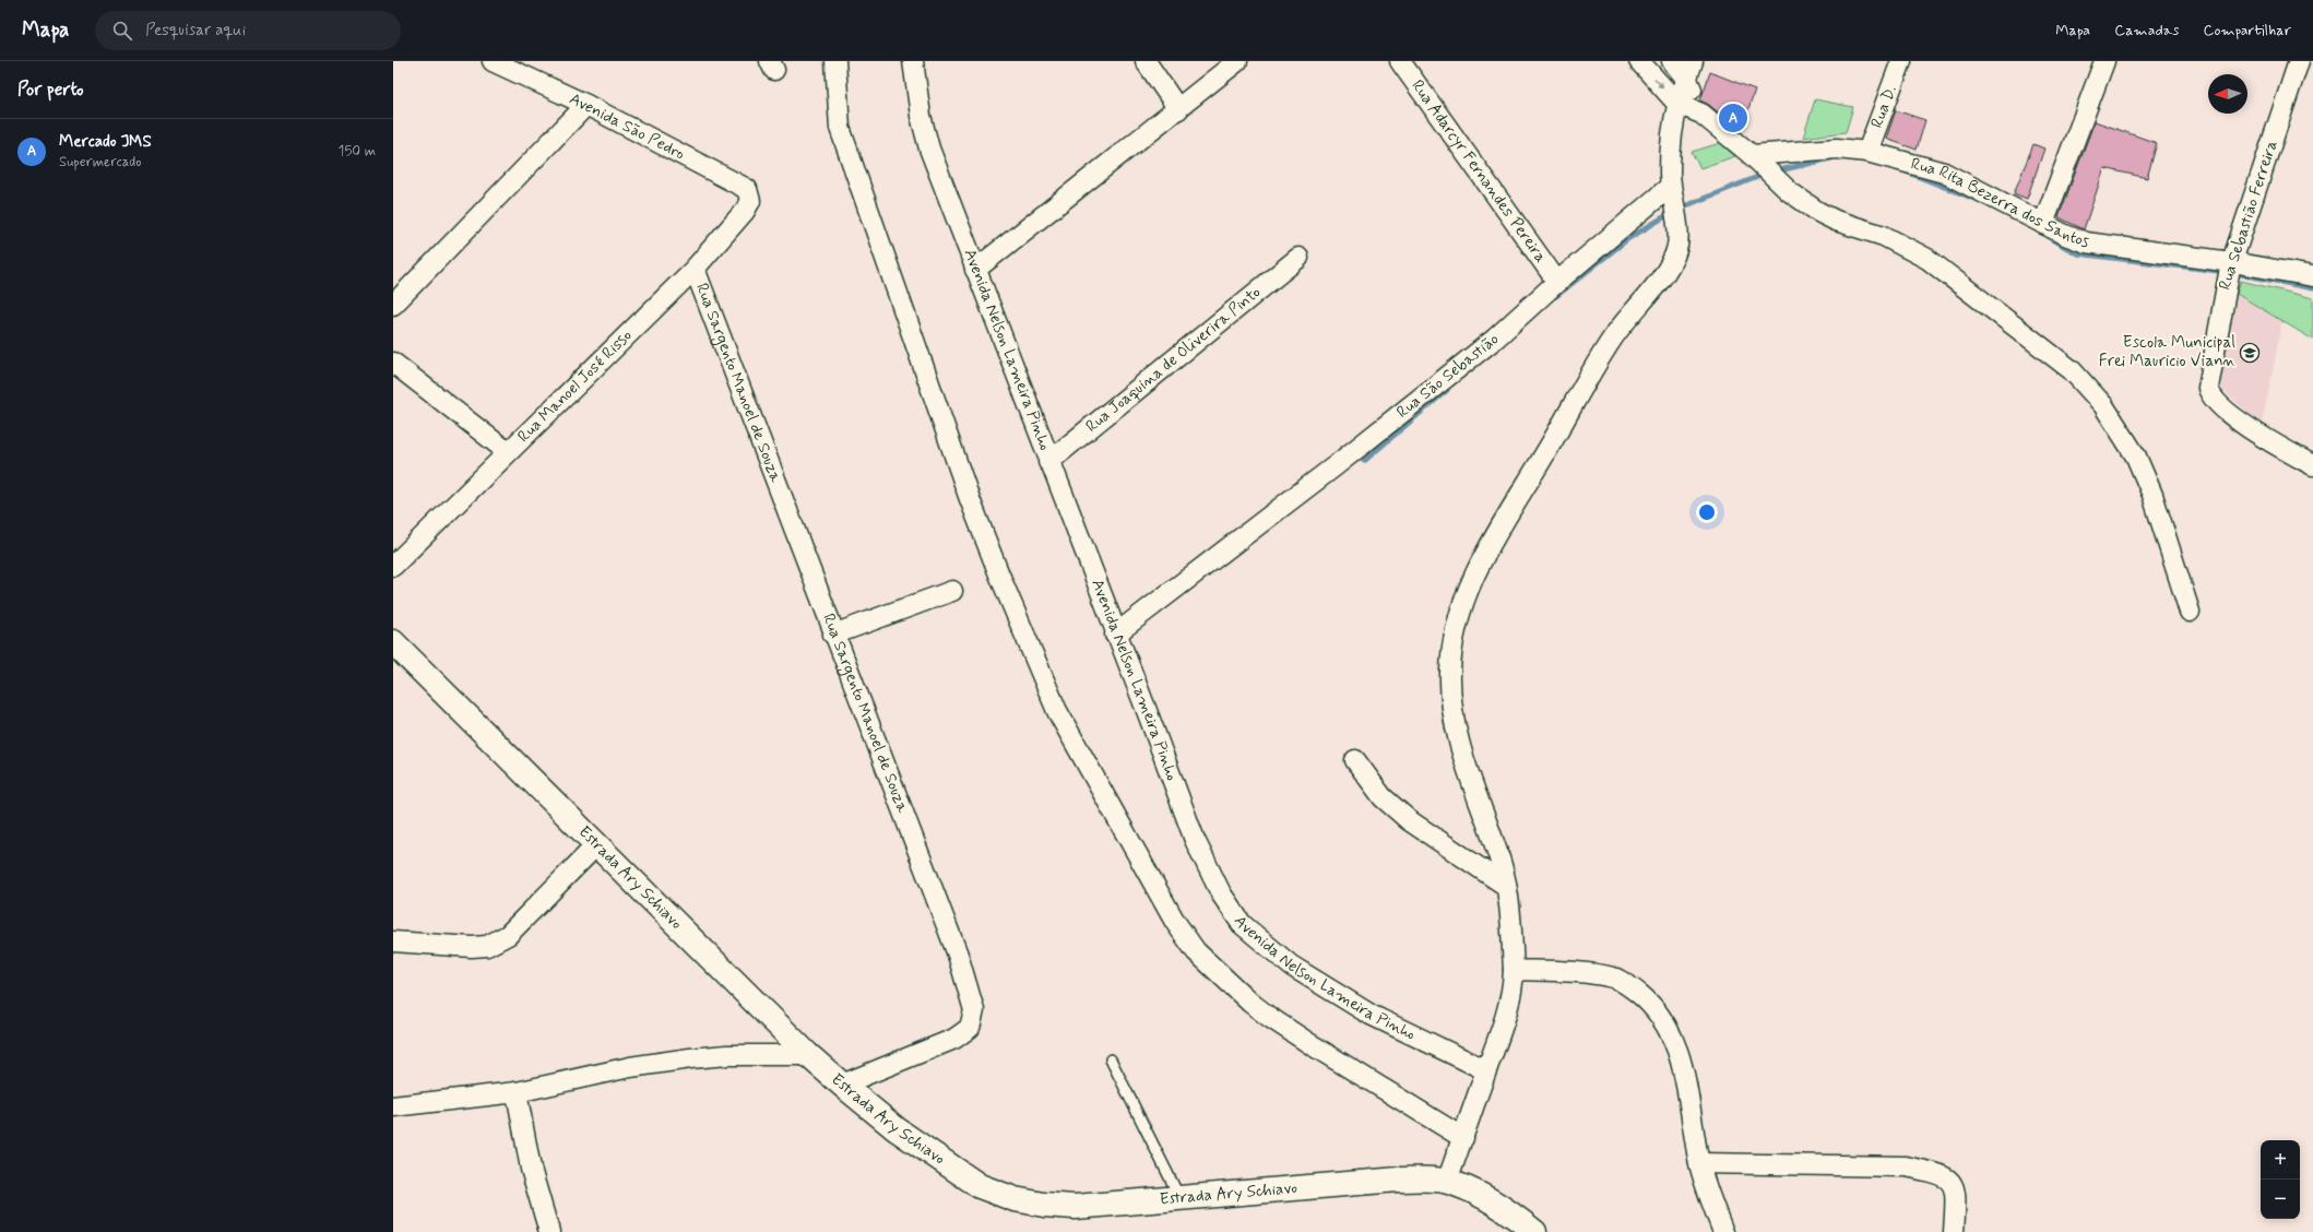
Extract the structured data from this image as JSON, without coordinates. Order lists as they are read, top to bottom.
{
  "streets": {
    "main road": ["Estrada Ary Schiavo"],
    "street": [
      "Rua D.",
      "Avenida São Pedro",
      "Rua Adarcyr Fernandes Pereira",
      "Rua Rita Bezerra dos Santos",
      "Rua Sebastião Ferreira",
      "Avenida Nelson Lameira Pinho",
      "Rua Joaquina de Oliverira Pinto",
      "Rua São Sebastião",
      "Rua Sargento Manoel de Souza",
      "Rua Manoel José Risso"
    ]
  },
  "crossings": [
    ["Rua D.", "Rua Rita Bezerra dos Santos"],
    ["Avenida São Pedro", "Rua Manoel José Risso"],
    ["Rua Adarcyr Fernandes Pereira", "Rua São Sebastião"],
    ["Rua Rita Bezerra dos Santos", "Rua Sebastião Ferreira"],
    ["Avenida Nelson Lameira Pinho", "Rua Joaquina de Oliverira Pinto"],
    ["Avenida Nelson Lameira Pinho", "Rua São Sebastião"],
    ["Rua Sargento Manoel de Souza", "Rua Manoel José Risso"],
    ["Rua Sargento Manoel de Souza", "Estrada Ary Schiavo"]
  ],
  "places": {
    "school or university": ["Escola Municipal Frei Mauricio Viann"]
  },
  "north": "left",
  "page": {
    "header": "Mapa",
    "search": "Pesquisar aqui",
    "nav": ["Mapa", "Camadas", "Compartilhar"],
    "heading": "Por perto",
    "pins": "A",
    "list": [
      {
        "mark": "A",
        "name": "Mercado JMS",
        "note": "Supermercado",
        "value": "150 m"
      }
    ],
    "map_buttons": ["+", "−"]
  }
}
